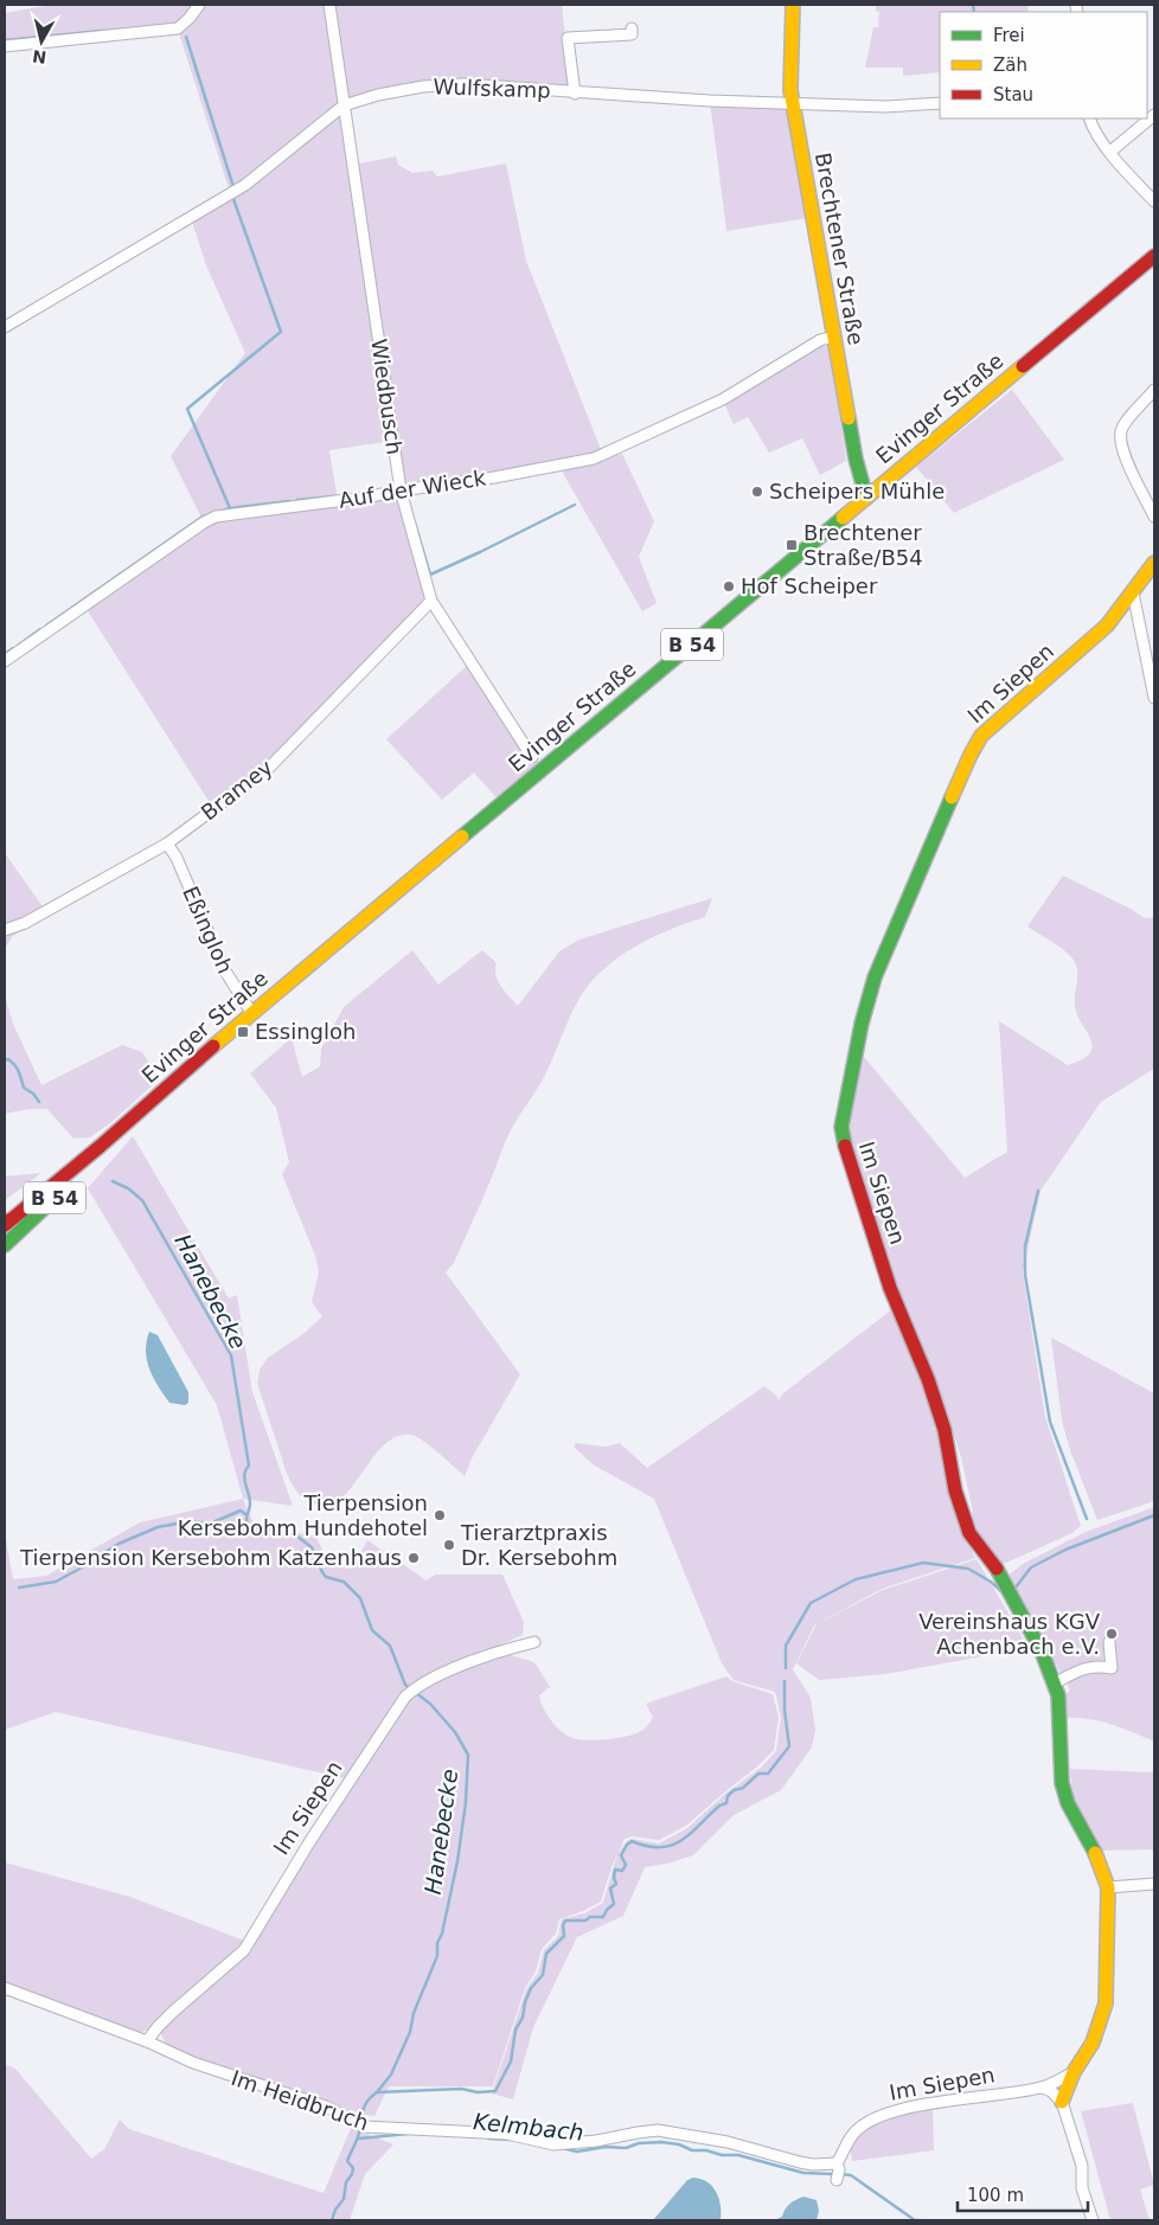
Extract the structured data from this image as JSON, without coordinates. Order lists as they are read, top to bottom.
{
  "streets": {
    "street": [
      "Wulfskamp",
      "Brechtener Straße",
      "Wiedbusch",
      "Evinger Straße",
      "Auf der Wieck",
      "B 54",
      "Im Siepen",
      "Bramey",
      "Eßingloh",
      "Im Heidbruch"
    ]
  },
  "crossings": [
    ["Wulfskamp", "Brechtener Straße"],
    ["Wulfskamp", "Wiedbusch"],
    ["Brechtener Straße", "Evinger Straße"],
    ["Brechtener Straße", "Auf der Wieck"],
    ["Wiedbusch", "Auf der Wieck"],
    ["Wiedbusch", "Bramey"],
    ["Evinger Straße", "B 54"],
    ["Evinger Straße", "Eßingloh"],
    ["Im Siepen", "Im Heidbruch"],
    ["Bramey", "Eßingloh"]
  ],
  "water": ["Hanebecke", "Kelmbach"],
  "places": {
    "other": [
      "Scheipers Mühle",
      "Hof Scheiper",
      "Tierpension Kersebohm Hundehotel",
      "Tierarztpraxis Dr. Kersebohm",
      "Tierpension Kersebohm Katzenhaus",
      "Vereinshaus KGV Achenbach e.V."
    ],
    "transit": ["Brechtener Straße/B54", "Essingloh"]
  },
  "legend": ["Frei", "Zäh", "Stau"],
  "scale_bar": "100 m",
  "north": "bottom"
}
